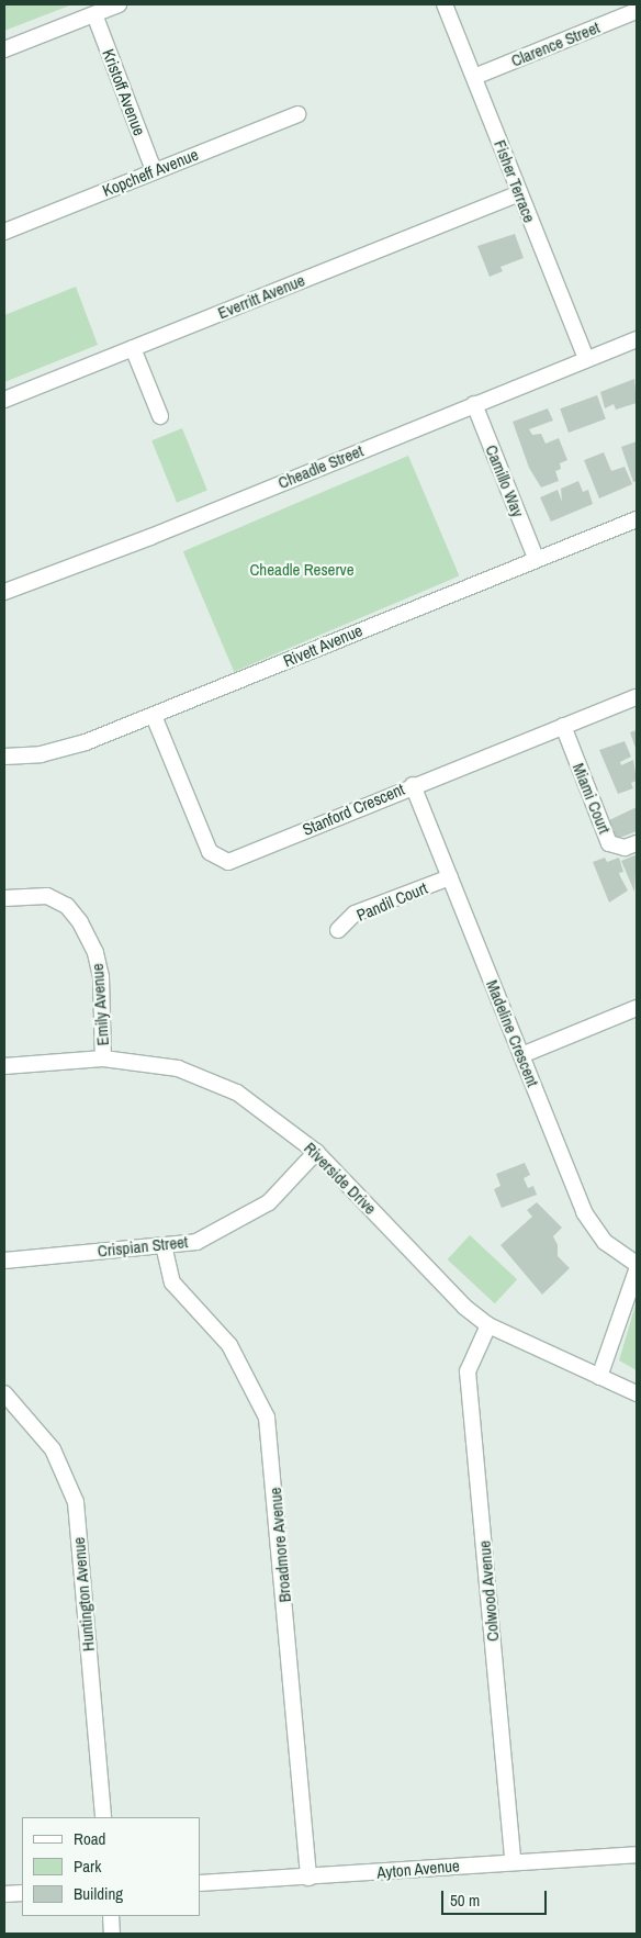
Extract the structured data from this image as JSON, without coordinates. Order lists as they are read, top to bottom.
{
  "streets": {
    "street": [
      "Clarence Street",
      "Kristoff Avenue",
      "Kopcheff Avenue",
      "Fisher Terrace",
      "Everritt Avenue",
      "Cheadle Street",
      "Camillo Way",
      "Rivett Avenue",
      "Miami Court",
      "Stanford Crescent",
      "Pandil Court",
      "Emily Avenue",
      "Madeline Crescent",
      "Riverside Drive",
      "Crispian Street",
      "Broadmore Avenue",
      "Colwood Avenue",
      "Huntington Avenue",
      "Ayton Avenue"
    ]
  },
  "crossings": [
    ["Clarence Street", "Fisher Terrace"],
    ["Kristoff Avenue", "Kopcheff Avenue"],
    ["Fisher Terrace", "Everritt Avenue"],
    ["Fisher Terrace", "Cheadle Street"],
    ["Cheadle Street", "Camillo Way"],
    ["Camillo Way", "Rivett Avenue"],
    ["Rivett Avenue", "Stanford Crescent"],
    ["Miami Court", "Stanford Crescent"],
    ["Stanford Crescent", "Madeline Crescent"],
    ["Pandil Court", "Madeline Crescent"],
    ["Emily Avenue", "Riverside Drive"],
    ["Riverside Drive", "Crispian Street"],
    ["Riverside Drive", "Colwood Avenue"],
    ["Crispian Street", "Broadmore Avenue"],
    ["Broadmore Avenue", "Ayton Avenue"],
    ["Colwood Avenue", "Ayton Avenue"]
  ],
  "parks": ["Cheadle Reserve"],
  "legend": ["Road", "Park", "Building"],
  "scale_bar": "50 m"
}
